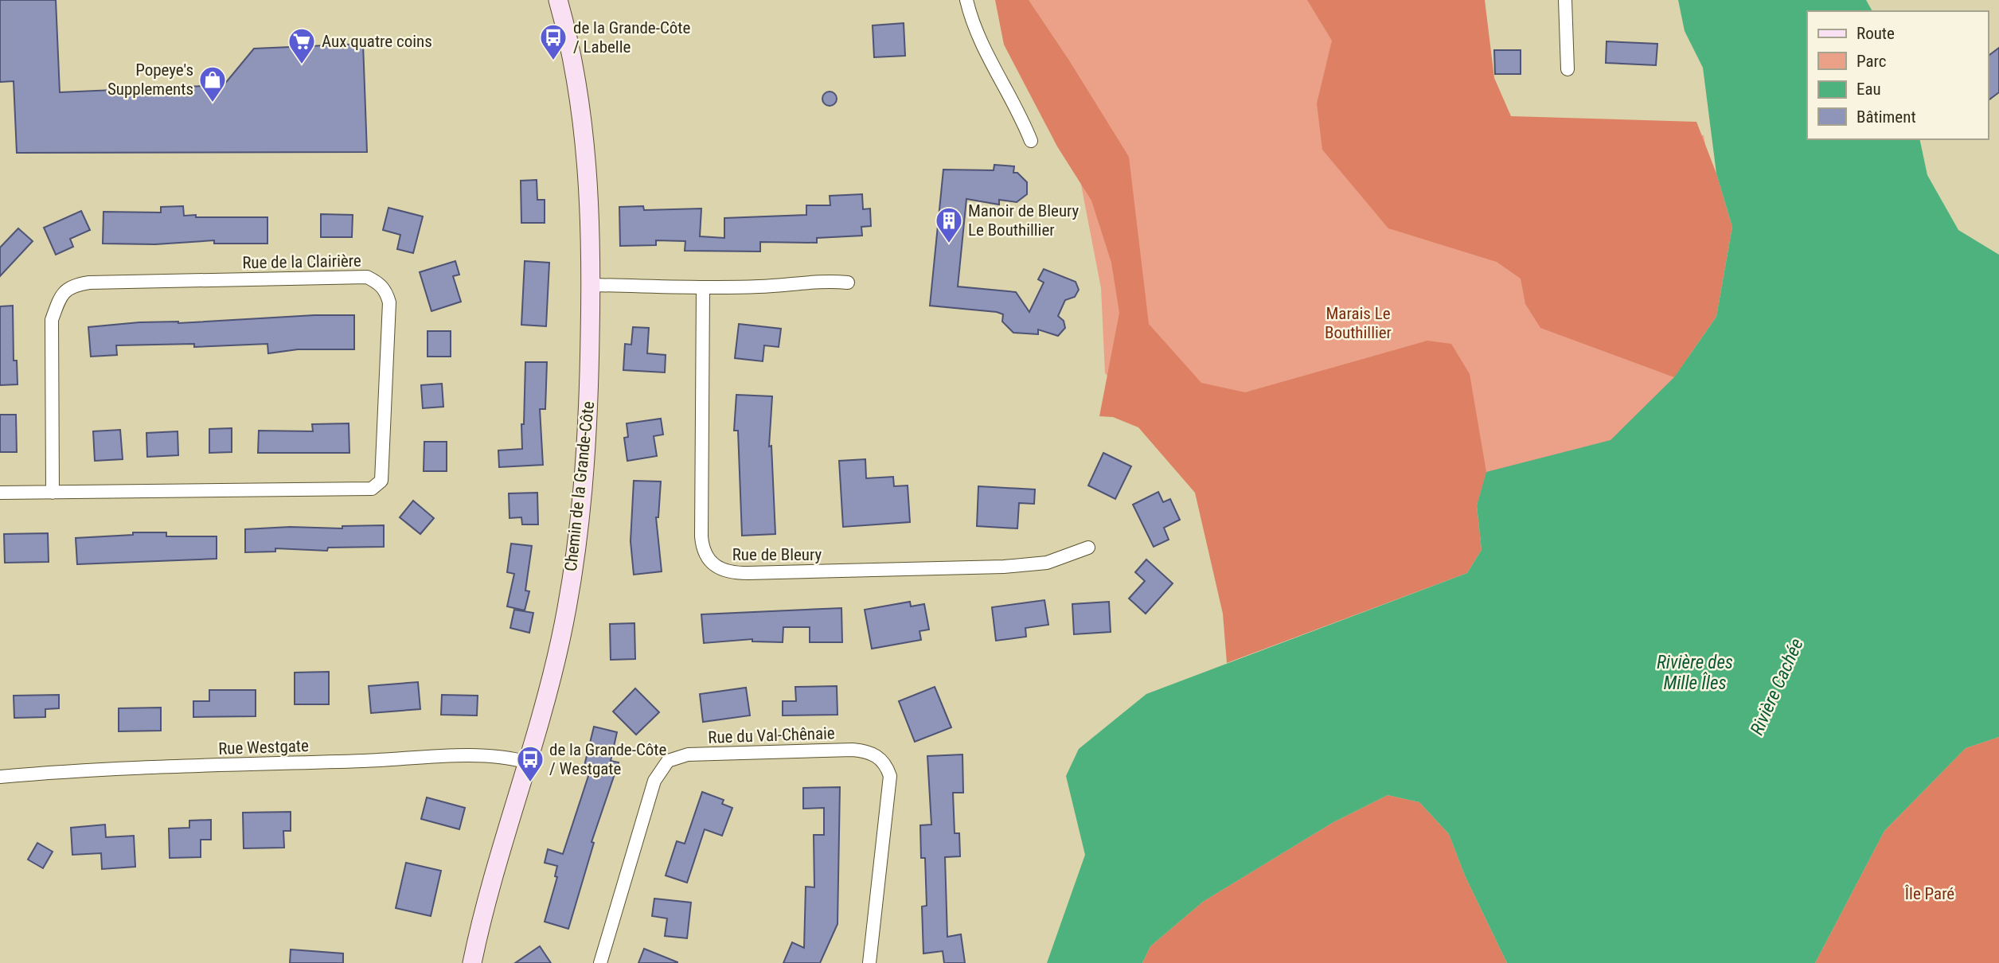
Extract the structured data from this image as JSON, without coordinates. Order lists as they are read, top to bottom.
{
  "streets": {
    "main road": ["Chemin de la Grande-Côte"],
    "street": [
      "Rue de la Clairière",
      "Rue de Bleury",
      "Rue du Val-Chênaie",
      "Rue Westgate"
    ]
  },
  "crossings": [
    ["Chemin de la Grande-Côte", "Rue Westgate"]
  ],
  "water": ["Rivière des Mille Îles", "Rivière Cachée"],
  "parks": ["Marais Le Bouthillier", "Île Paré"],
  "places": {
    "bus stop": ["de la Grande-Côte / Labelle", "de la Grande-Côte / Westgate"],
    "supermarket": ["Aux quatre coins"],
    "shop": ["Popeye's Supplements"],
    "building": ["Manoir de Bleury Le Bouthillier"]
  },
  "legend": [
    "Route",
    "Parc",
    "Eau",
    "Bâtiment"
  ]
}
